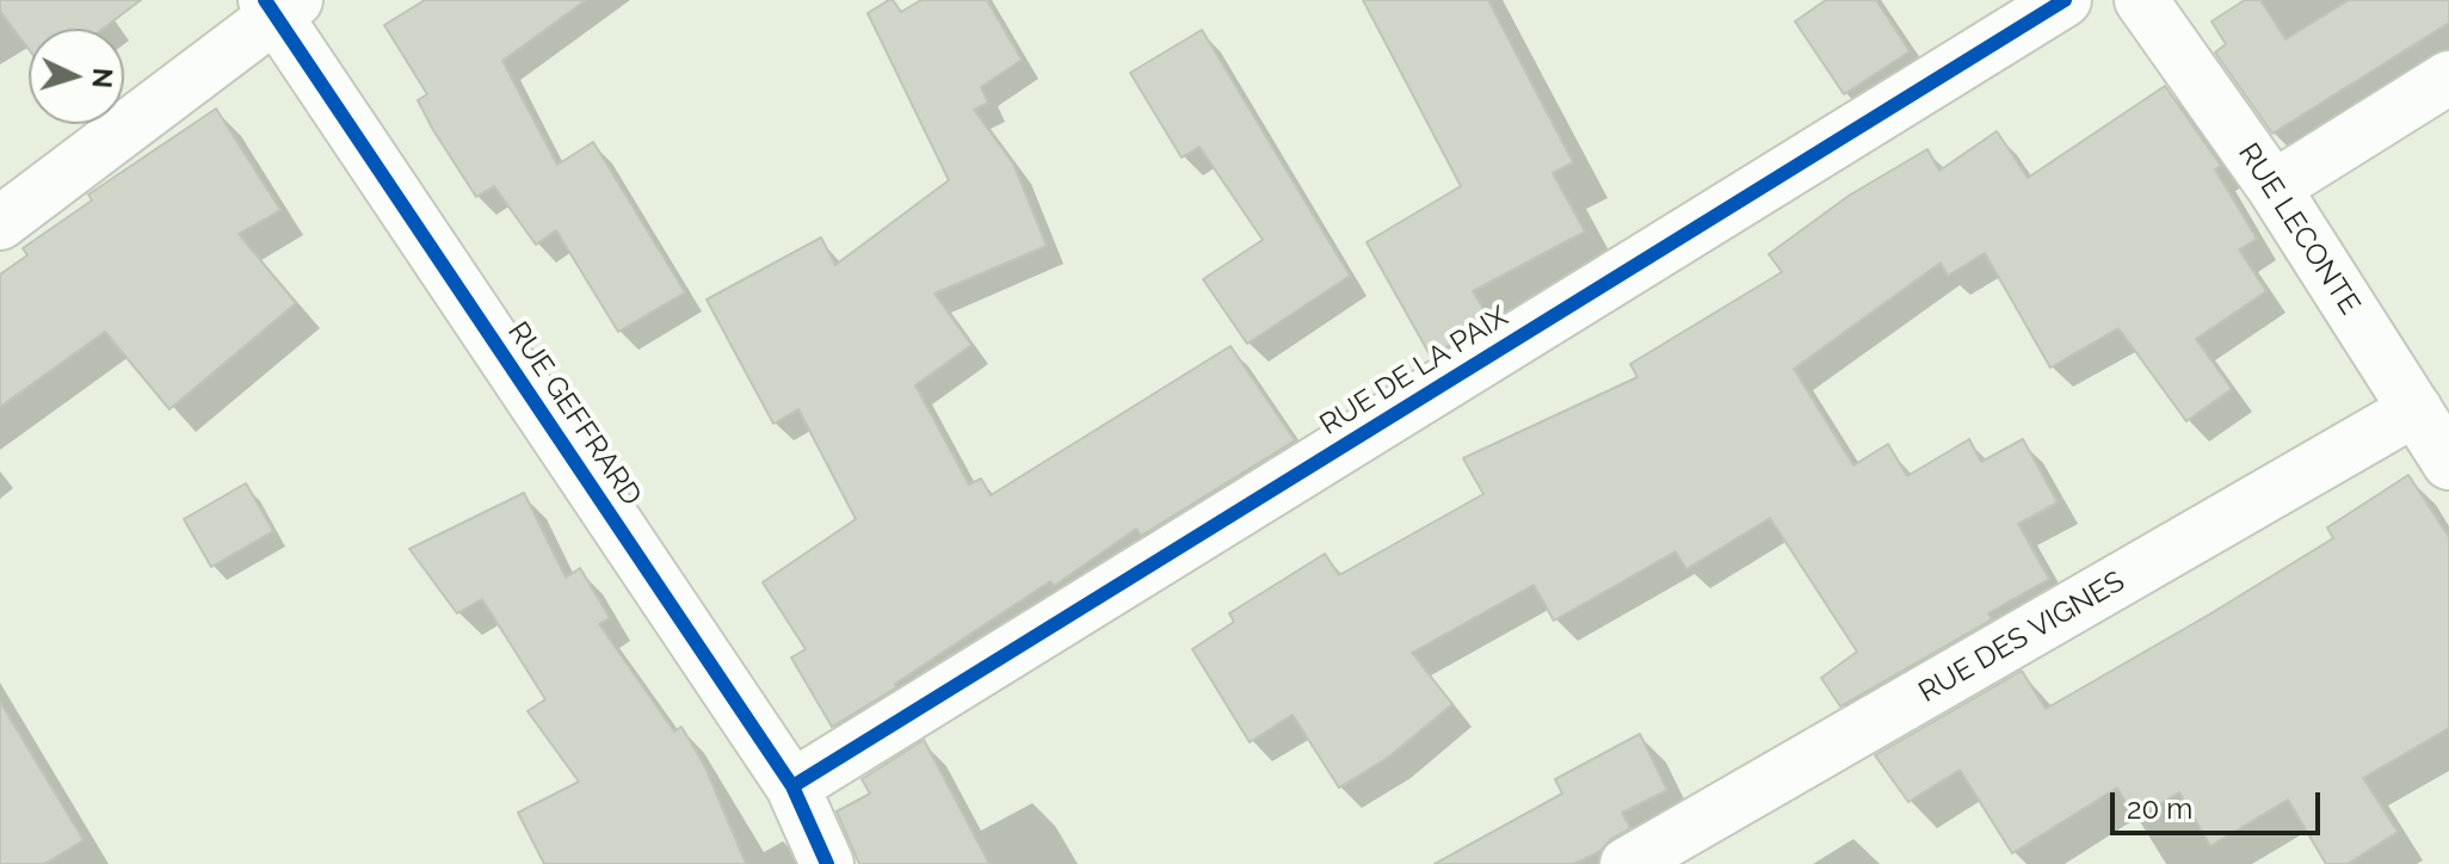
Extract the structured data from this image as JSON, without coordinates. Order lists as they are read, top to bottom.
{
  "streets": {
    "street": [
      "RUE LECONTE",
      "RUE DE LA PAIX",
      "RUE GEFFRARD",
      "RUE DES VIGNES"
    ]
  },
  "crossings": [
    ["RUE LECONTE", "RUE DES VIGNES"],
    ["RUE DE LA PAIX", "RUE GEFFRARD"]
  ],
  "scale_bar": "20 m",
  "north": "right"
}
